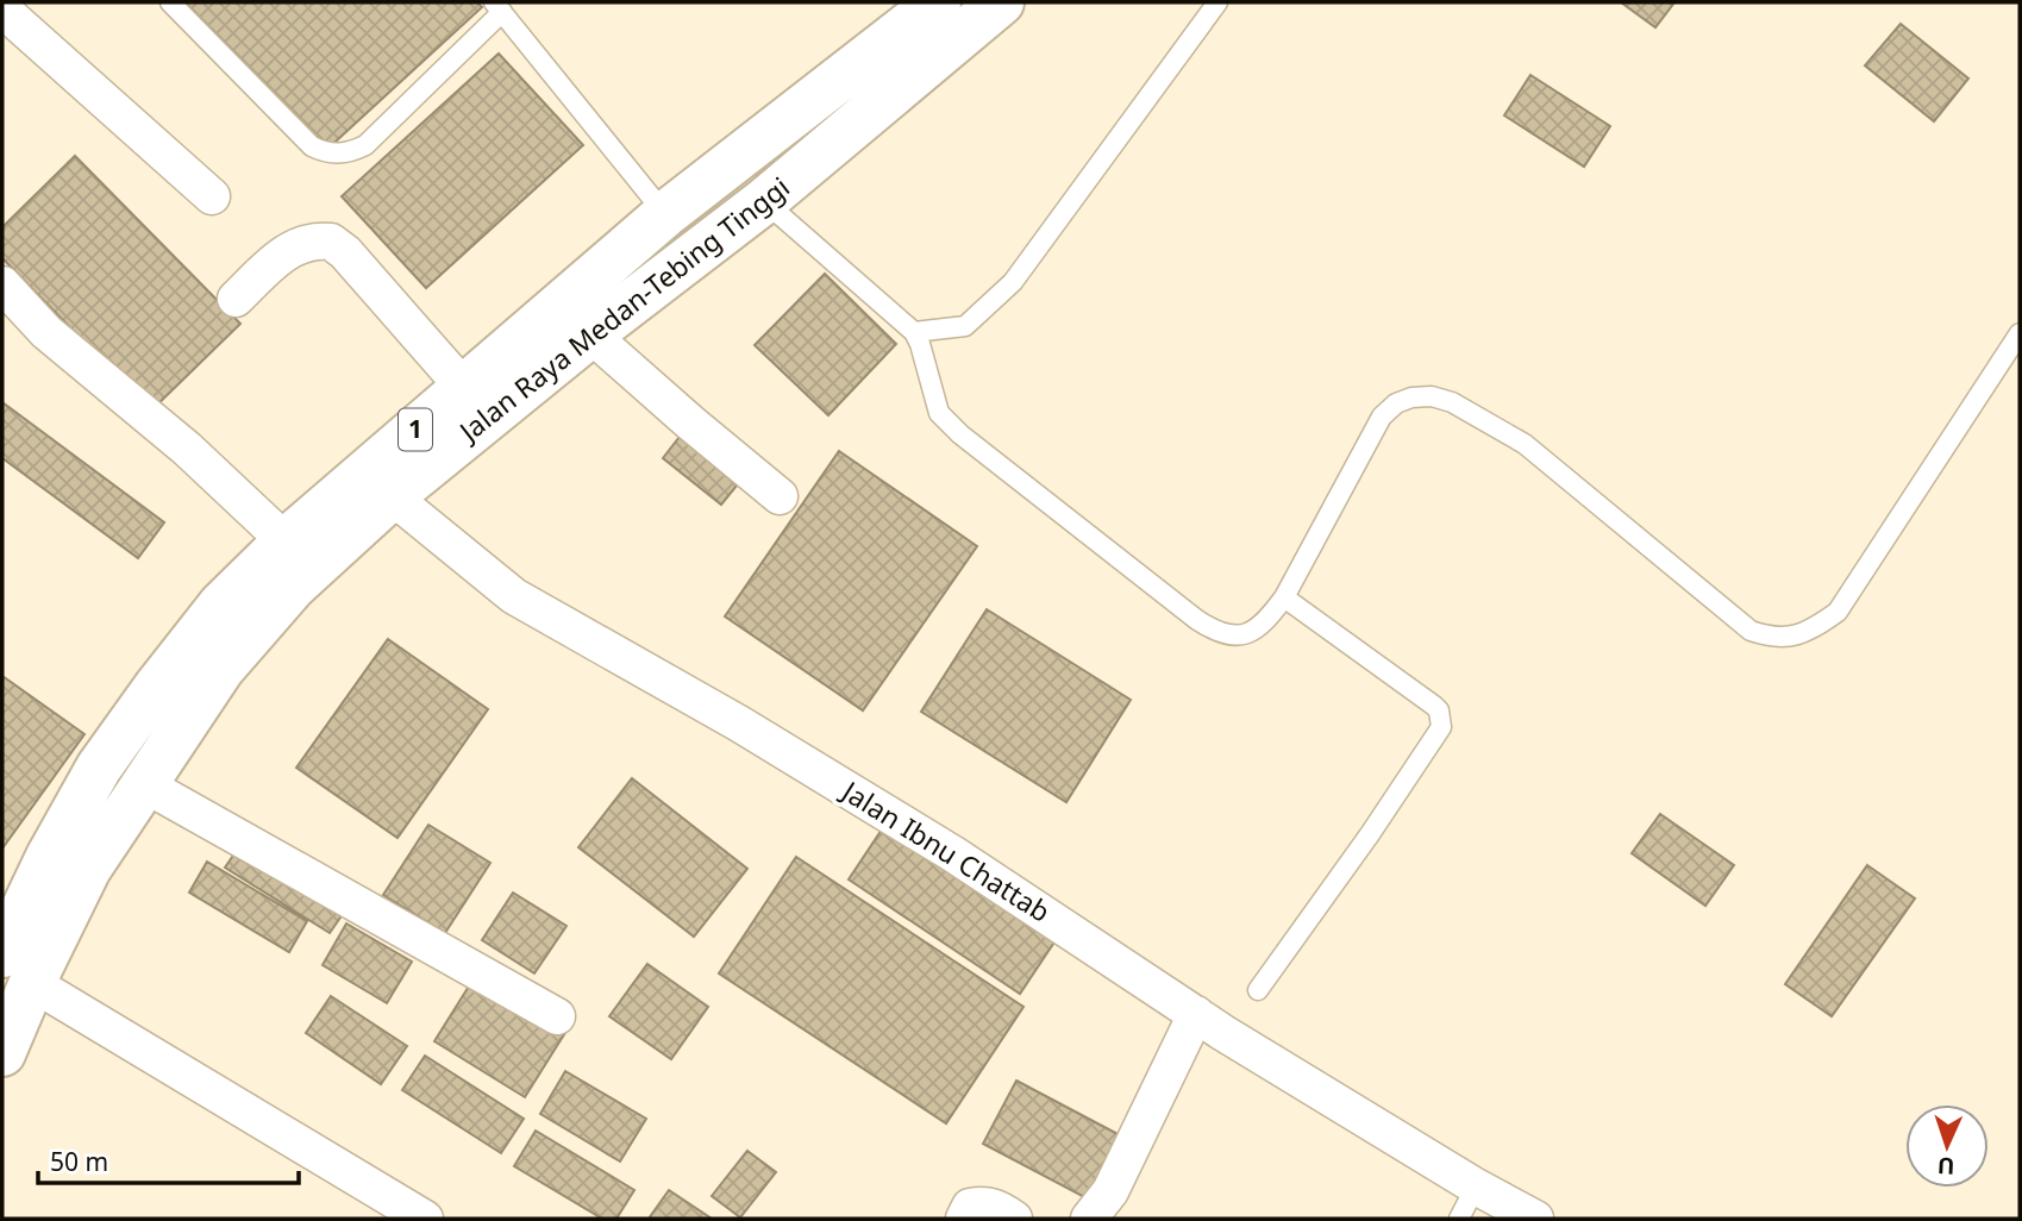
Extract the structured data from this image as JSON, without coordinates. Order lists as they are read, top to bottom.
{
  "streets": {
    "highway": ["Jalan Raya Medan-Tebing Tinggi", "1"],
    "street": ["Jalan Ibnu Chattab"]
  },
  "crossings": [
    ["Jalan Raya Medan-Tebing Tinggi", "Jalan Ibnu Chattab"]
  ],
  "scale_bar": "50 m",
  "north": "bottom"
}
